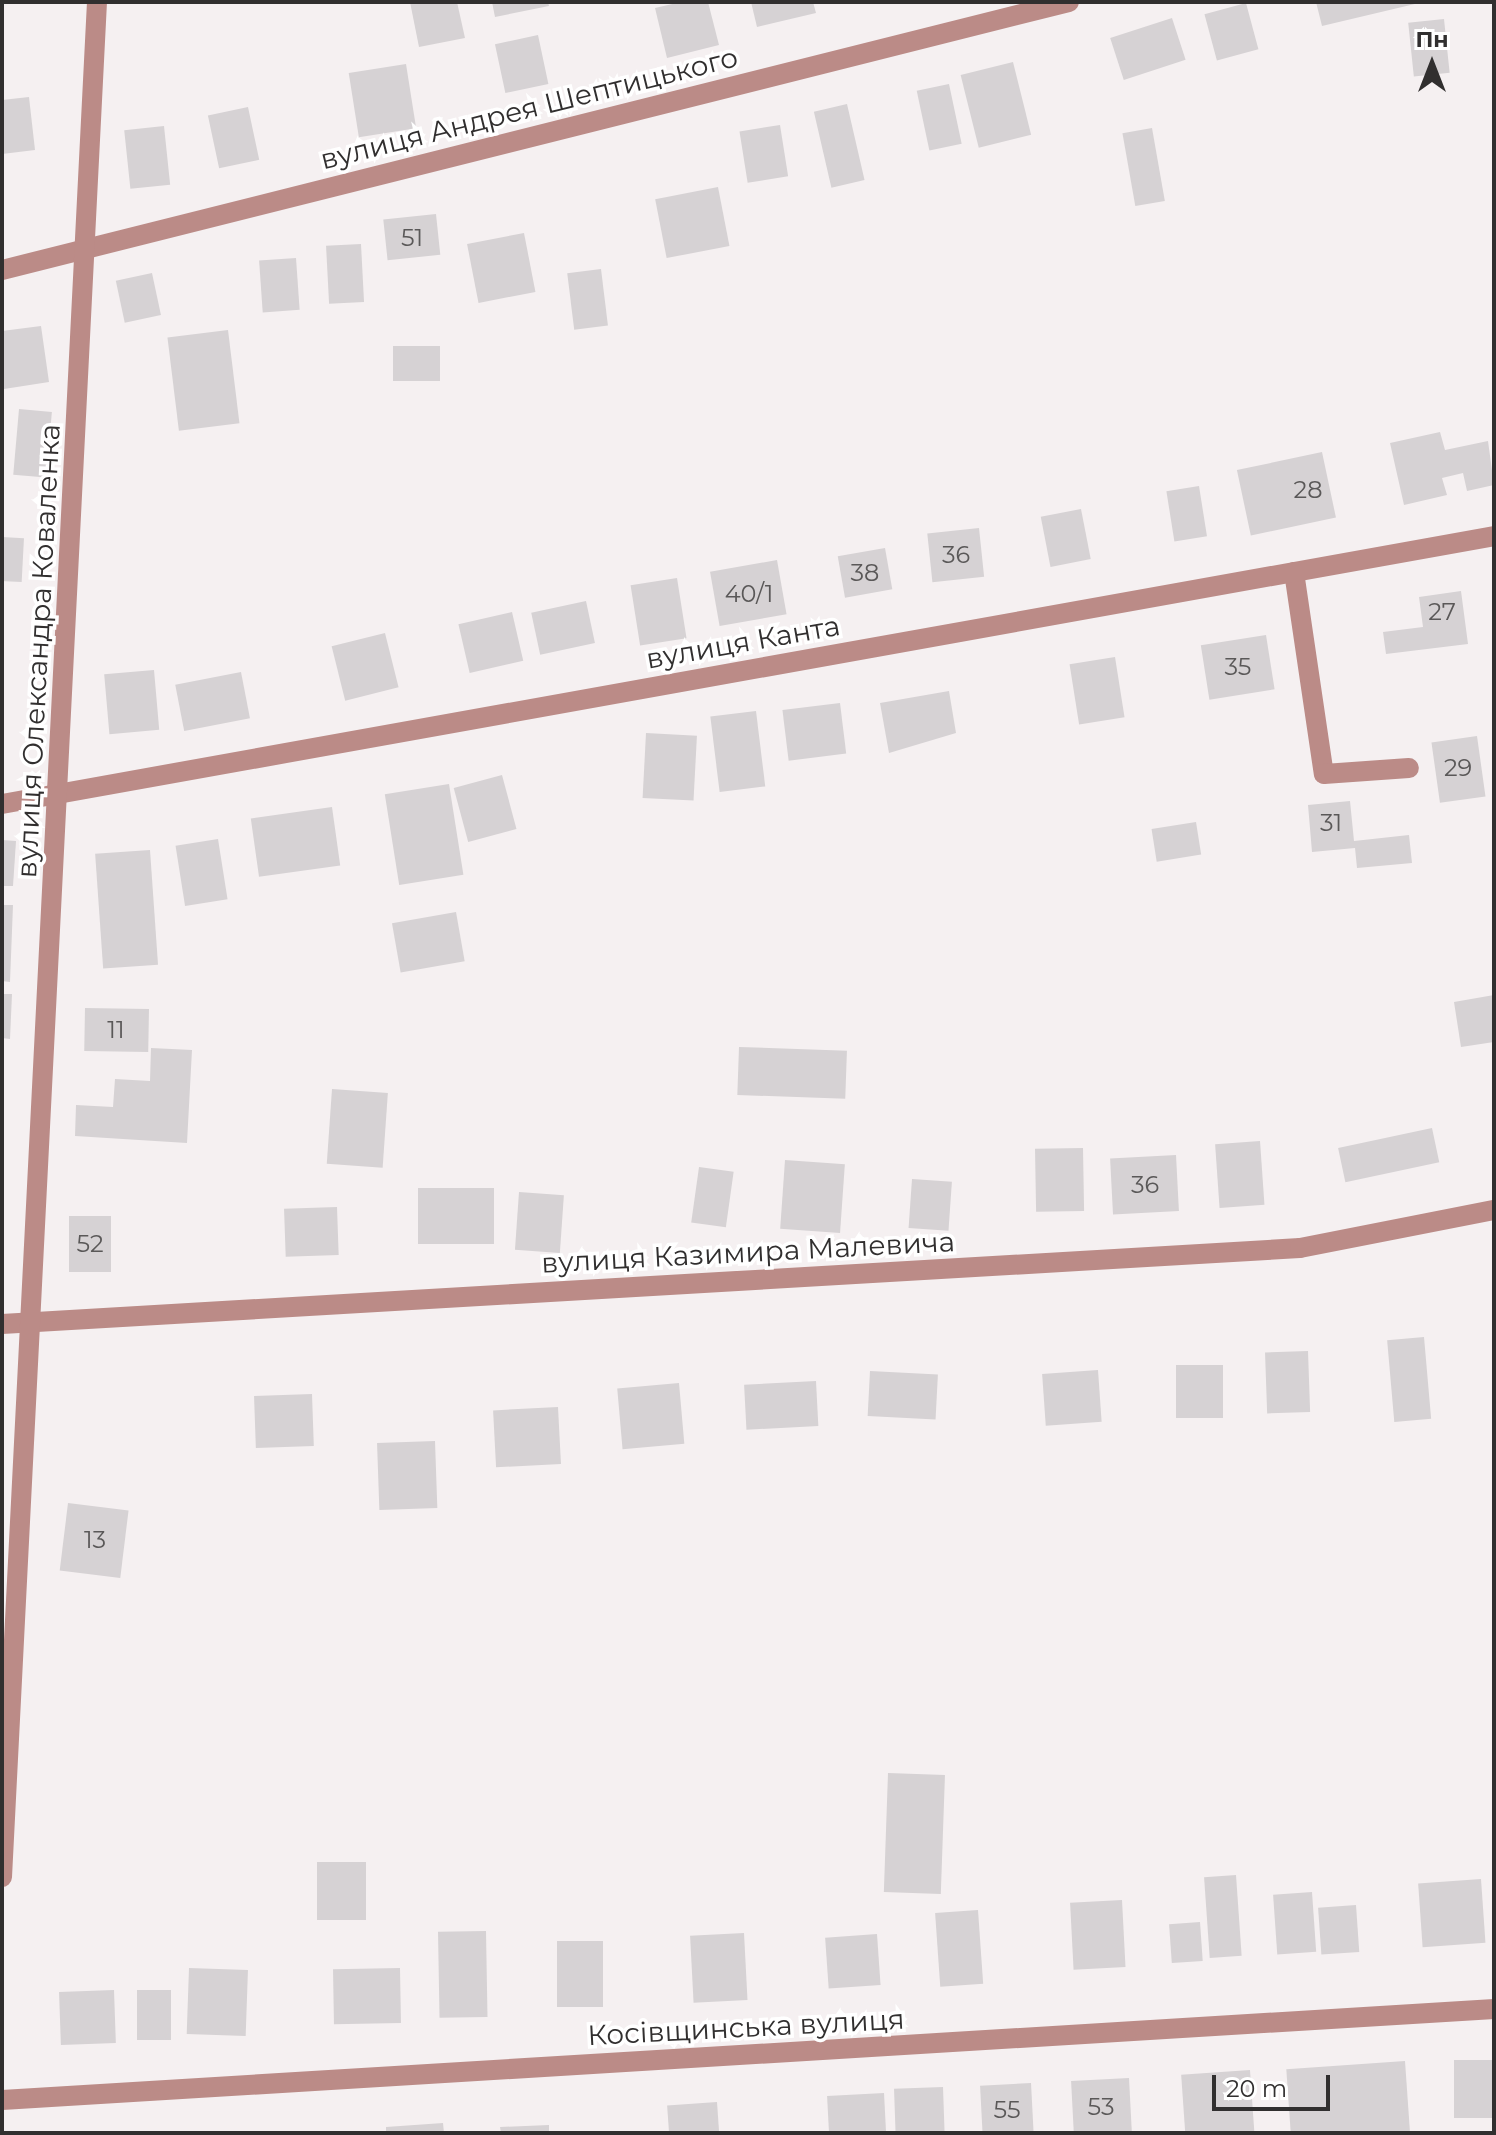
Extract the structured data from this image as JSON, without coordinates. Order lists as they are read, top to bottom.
{
  "streets": {
    "street": [
      "вулиця Андрея Шептицького",
      "вулиця Канта",
      "вулиця Олександра Коваленка",
      "вулиця Казимира Малевича",
      "Косівщинська вулиця"
    ]
  },
  "crossings": [
    ["вулиця Андрея Шептицького", "вулиця Олександра Коваленка"],
    ["вулиця Канта", "вулиця Олександра Коваленка"],
    ["вулиця Олександра Коваленка", "вулиця Казимира Малевича"]
  ],
  "house_numbers": [
    "51",
    "28",
    "36",
    "38",
    "40/1",
    "27",
    "35",
    "29",
    "31",
    "11",
    "36",
    "52",
    "13",
    "53",
    "55"
  ],
  "scale_bar": "20 m",
  "north": "top"
}
